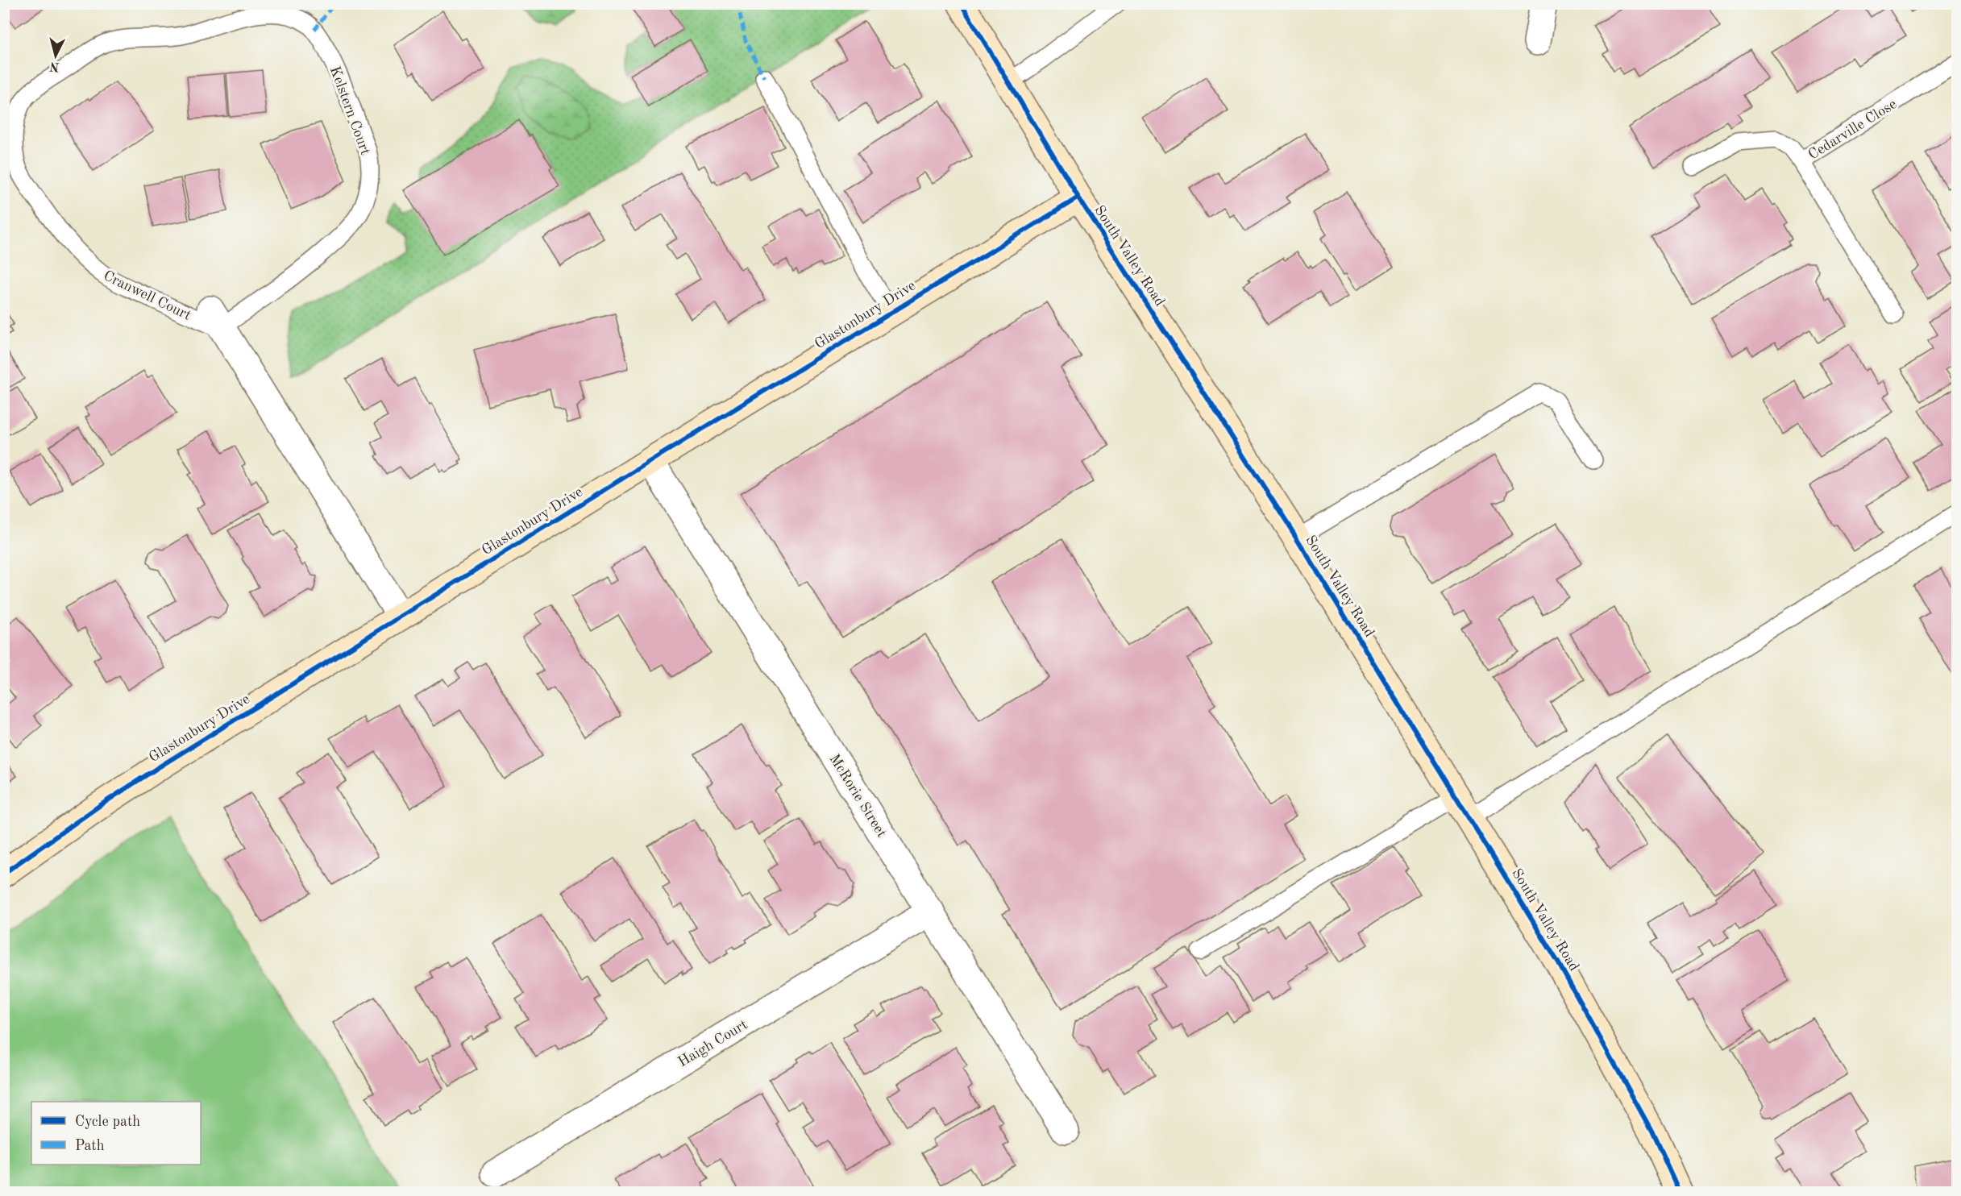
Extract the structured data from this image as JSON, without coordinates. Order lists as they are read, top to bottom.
{
  "streets": {
    "main road": ["South Valley Road", "Glastonbury Drive"],
    "street": ["McRorie Street", "Haigh Court"],
    "lane": ["Kelstern Court", "Cedarville Close", "Cranwell Court"]
  },
  "crossings": [
    ["Kelstern Court", "Cranwell Court"],
    ["South Valley Road", "Glastonbury Drive"],
    ["Glastonbury Drive", "McRorie Street"],
    ["McRorie Street", "Haigh Court"]
  ],
  "legend": ["Cycle path", "Path"],
  "north": "bottom"
}
